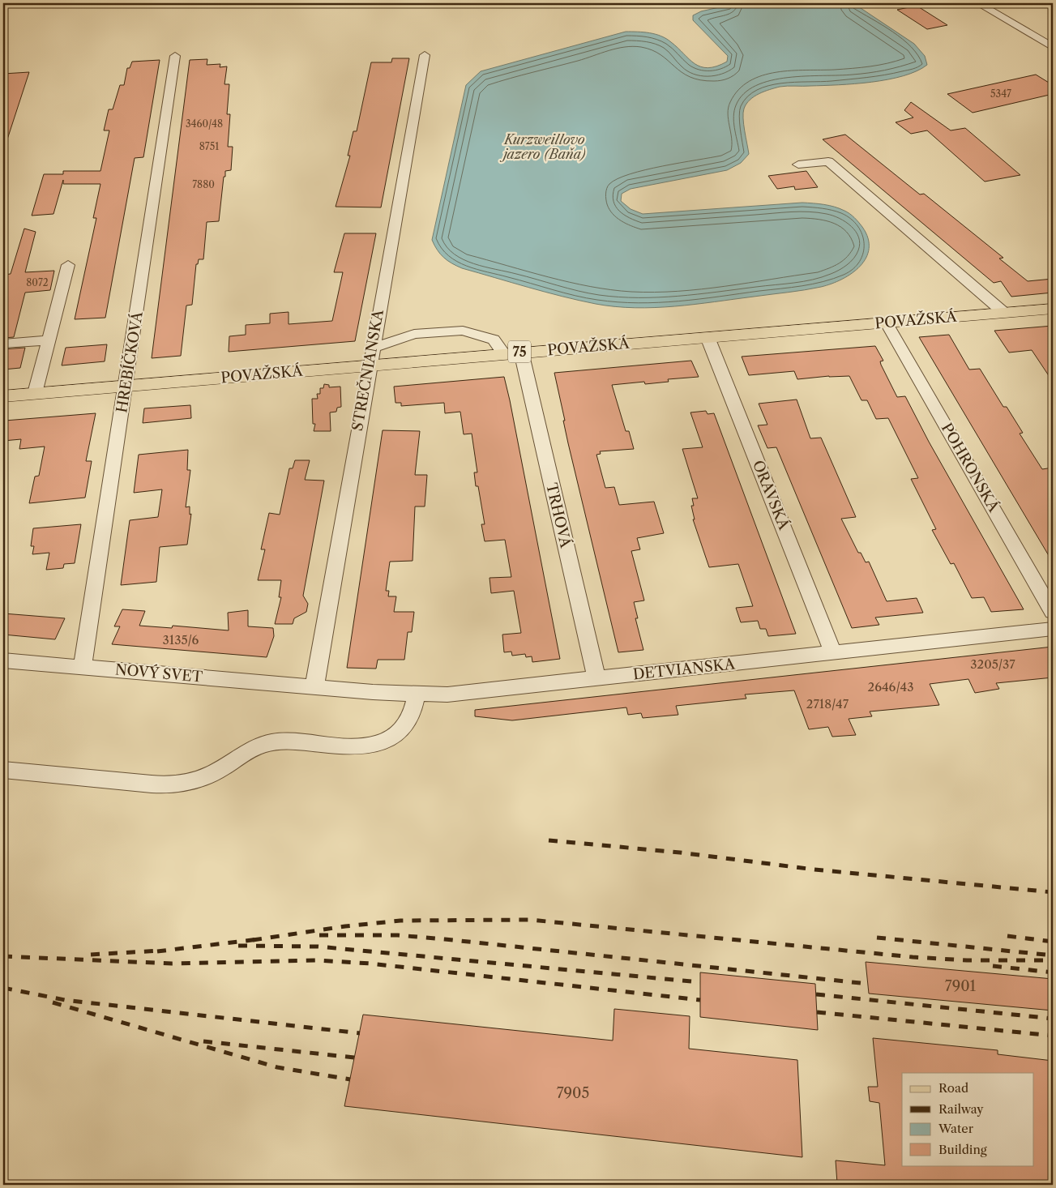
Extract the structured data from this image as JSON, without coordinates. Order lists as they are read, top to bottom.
{
  "streets": {
    "main road": ["POVAŽSKÁ", "75"],
    "street": [
      "HREBÍČKOVÁ",
      "STREČNIANSKA",
      "POHRONSKÁ",
      "ORAVSKÁ",
      "TRHOVÁ",
      "DETVIANSKA",
      "NOVÝ SVET"
    ]
  },
  "crossings": [
    ["POVAŽSKÁ", "HREBÍČKOVÁ"],
    ["POVAŽSKÁ", "STREČNIANSKA"],
    ["POVAŽSKÁ", "POHRONSKÁ"],
    ["POVAŽSKÁ", "ORAVSKÁ"],
    ["POVAŽSKÁ", "TRHOVÁ"],
    ["HREBÍČKOVÁ", "NOVÝ SVET"],
    ["STREČNIANSKA", "DETVIANSKA"],
    ["STREČNIANSKA", "NOVÝ SVET"],
    ["ORAVSKÁ", "DETVIANSKA"],
    ["TRHOVÁ", "DETVIANSKA"],
    ["DETVIANSKA", "NOVÝ SVET"]
  ],
  "water": ["Kurzweillovo jazero (Baňa)"],
  "house_numbers": [
    "5347",
    "3460/48",
    "8751",
    "7880",
    "8072",
    "3135/6",
    "3205/37",
    "2646/43",
    "2718/47",
    "7901",
    "7905"
  ],
  "legend": [
    "Road",
    "Railway",
    "Water",
    "Building"
  ]
}
